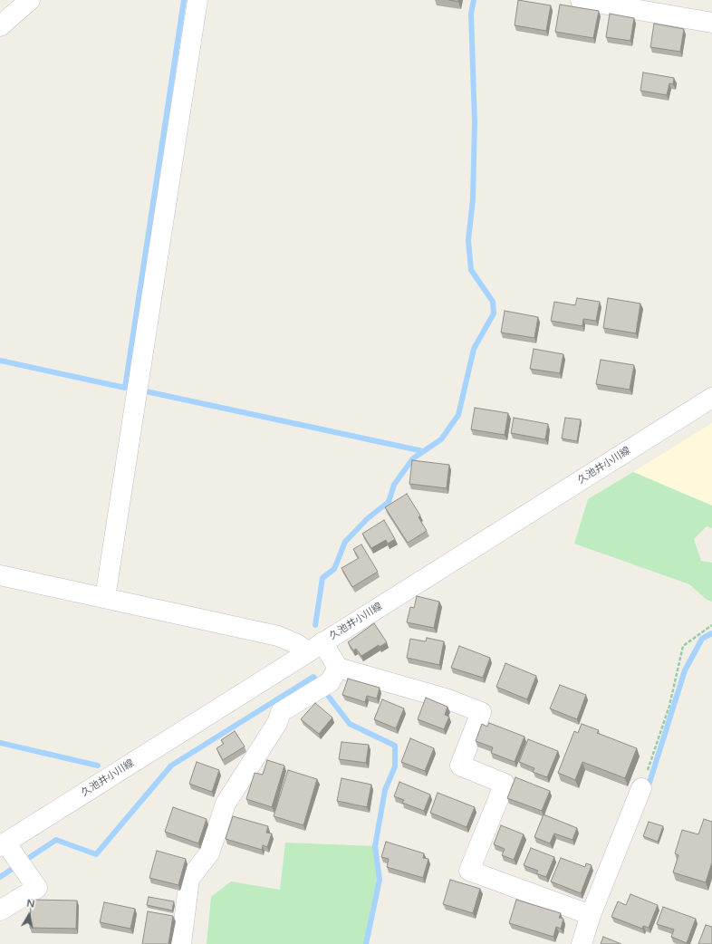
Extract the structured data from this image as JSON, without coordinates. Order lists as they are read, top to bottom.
{
  "streets": {
    "street": ["久池井小川線"]
  },
  "north": "top"
}
